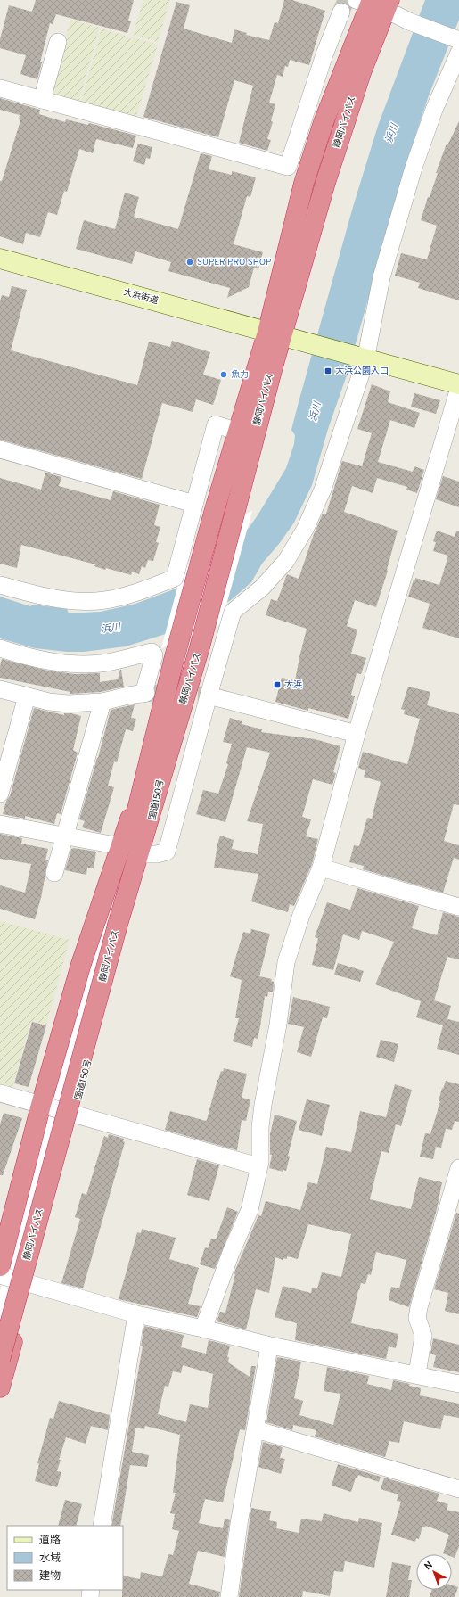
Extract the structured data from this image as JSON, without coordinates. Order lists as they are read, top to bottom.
{
  "streets": {
    "highway": ["静岡バイパス", "国道150号"],
    "street": ["大浜街道"]
  },
  "crossings": [
    ["静岡バイパス", "大浜街道"],
    ["静岡バイパス", "国道150号"]
  ],
  "water": ["浜川"],
  "places": {
    "other": ["SUPER PRO SHOP", "魚力"],
    "transit": ["大浜公園入口", "大浜"]
  },
  "legend": ["道路", "水域", "建物"],
  "north": "top left"
}
